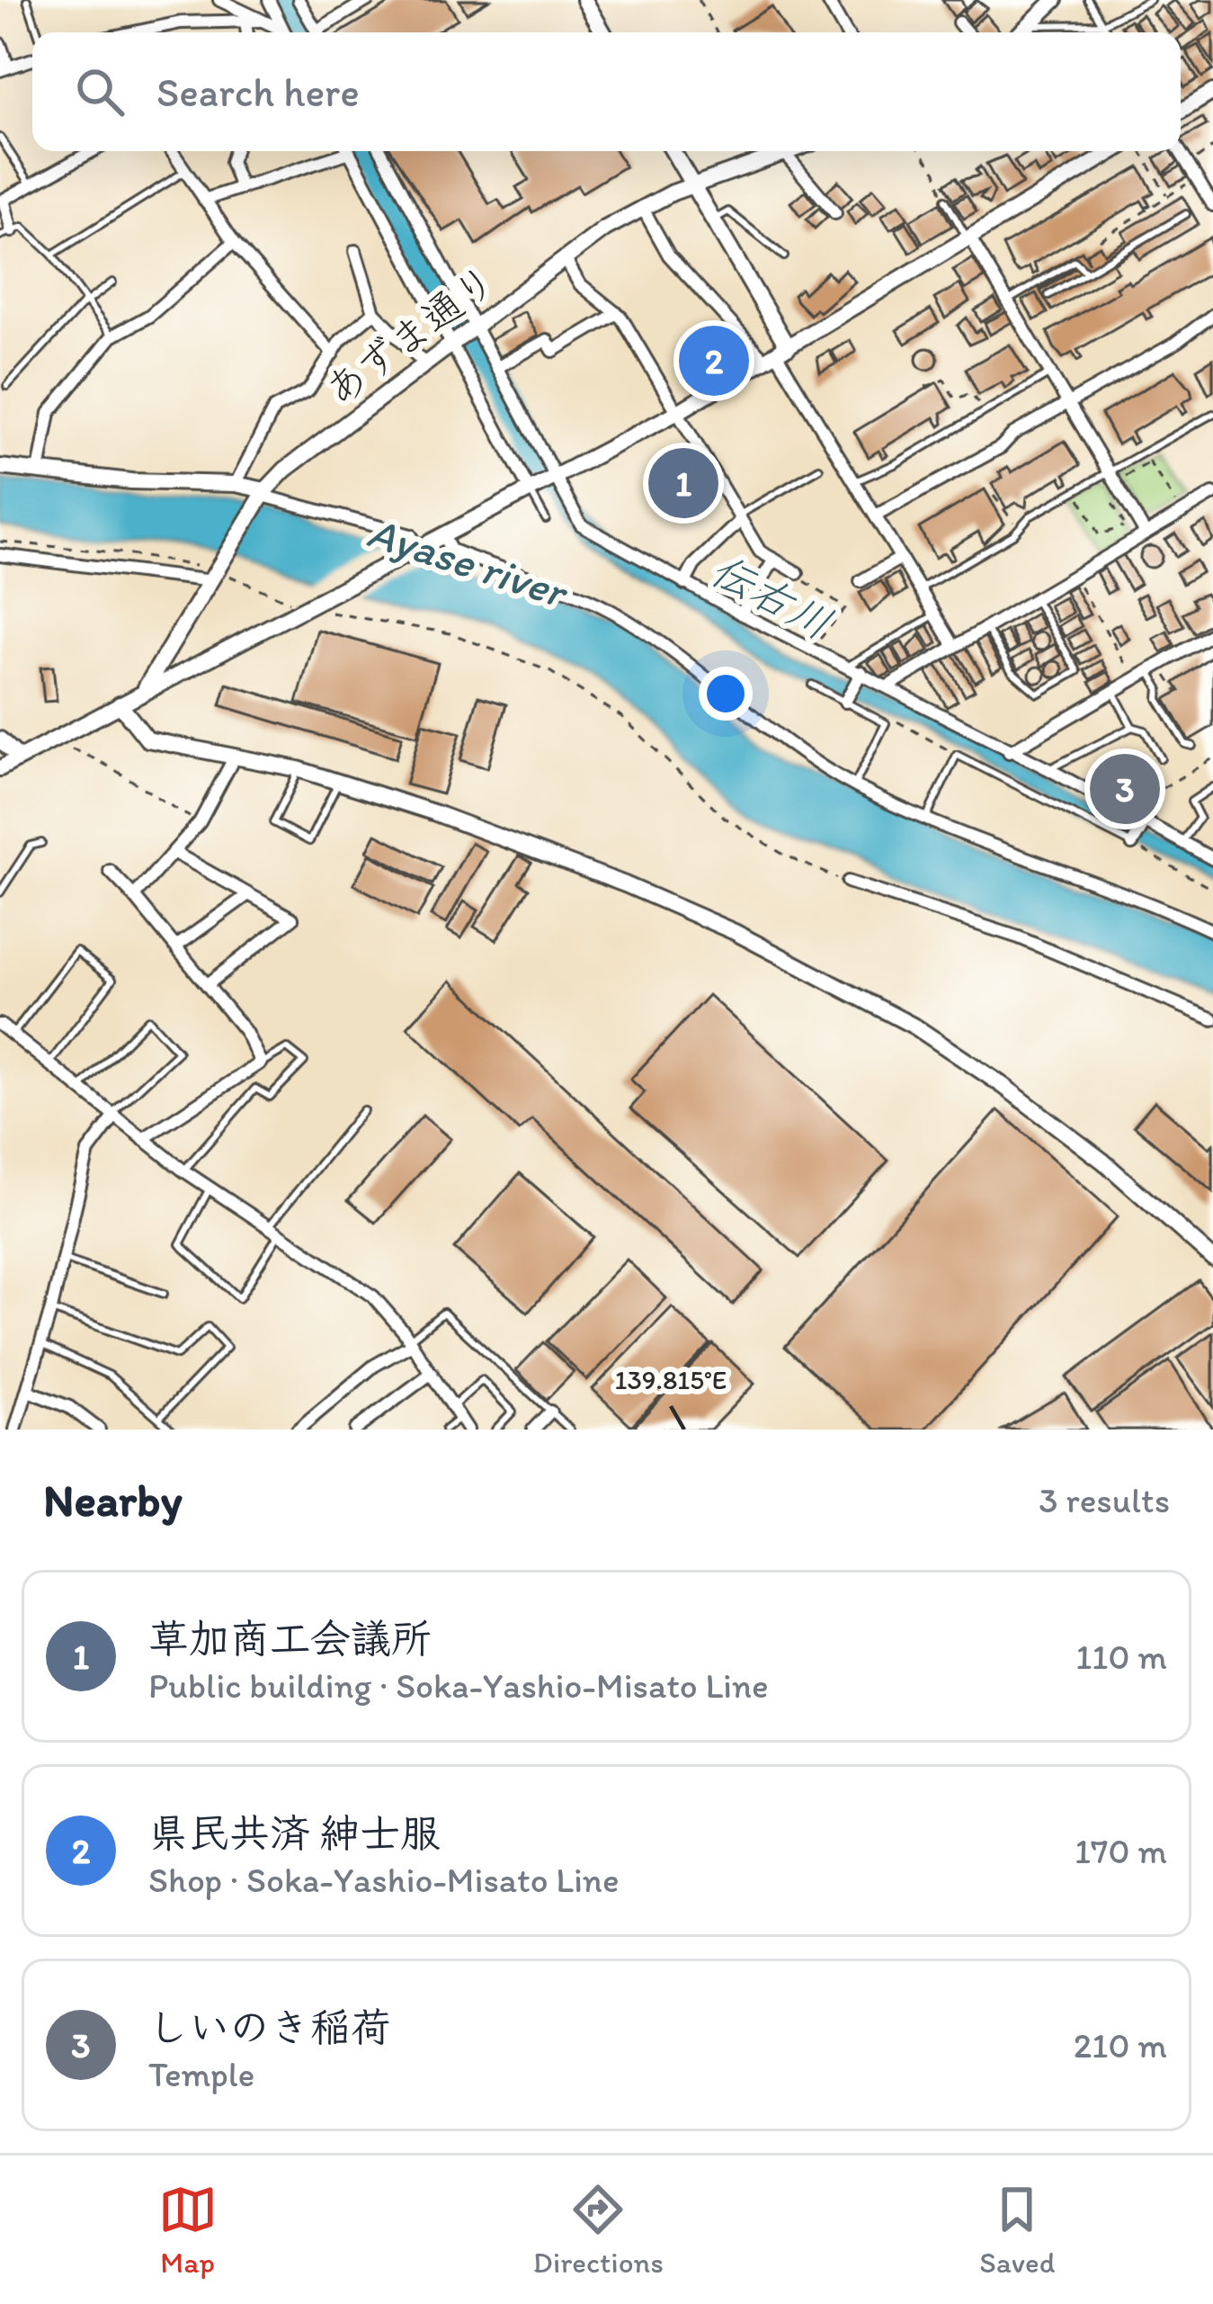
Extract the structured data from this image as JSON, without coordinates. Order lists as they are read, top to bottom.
{
  "streets": {
    "street": ["あずま通り"]
  },
  "water": ["Ayase river", "伝右川"],
  "page": {
    "search": "Search here",
    "pins": ["2", "1", "3"],
    "heading": ["Nearby", "3 results"],
    "list": [
      {
        "mark": "1",
        "name": "草加商工会議所",
        "note": "Public building · Soka-Yashio-Misato Line",
        "value": "110 m"
      },
      {
        "mark": "2",
        "name": "県民共済 紳士服",
        "note": "Shop · Soka-Yashio-Misato Line",
        "value": "170 m"
      },
      {
        "mark": "3",
        "name": "しいのき稲荷",
        "note": "Temple",
        "value": "210 m"
      }
    ],
    "nav": ["Map", "Directions", "Saved"]
  },
  "coordinates": ["139.815°E"]
}
